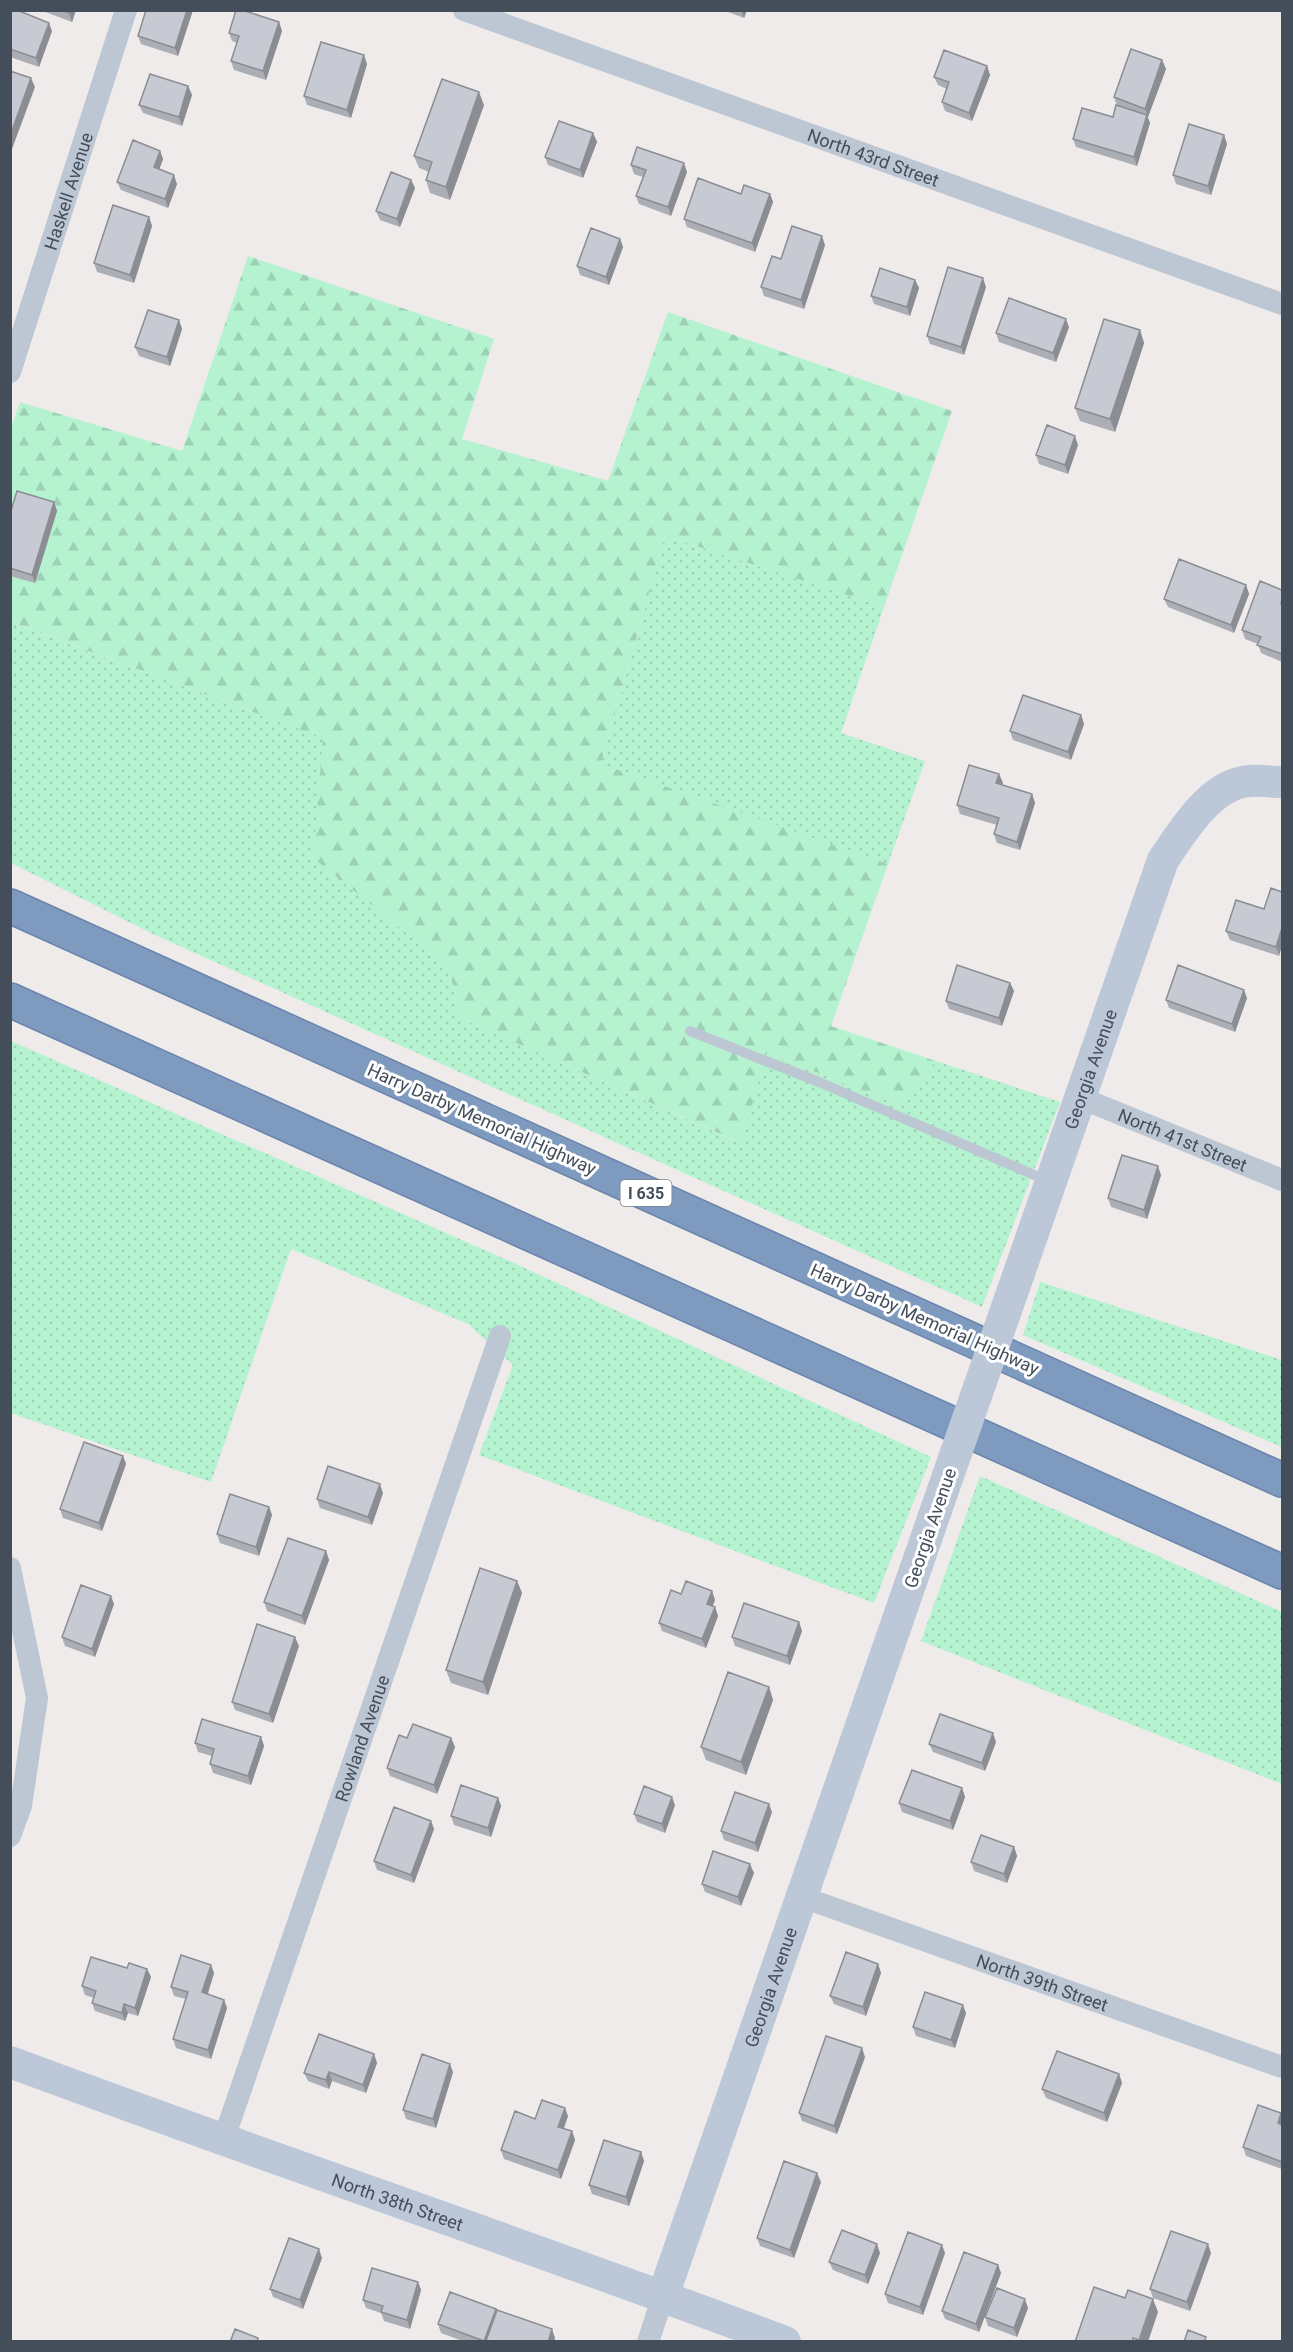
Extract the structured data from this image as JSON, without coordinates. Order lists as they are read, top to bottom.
{
  "streets": {
    "highway": ["Harry Darby Memorial Highway", "I 635"],
    "street": [
      "North 43rd Street",
      "Haskell Avenue",
      "Georgia Avenue",
      "North 41st Street",
      "Rowland Avenue",
      "North 39th Street",
      "North 38th Street"
    ]
  },
  "crossings": [
    ["Georgia Avenue", "North 41st Street"],
    ["Georgia Avenue", "North 39th Street"],
    ["Georgia Avenue", "North 38th Street"],
    ["Rowland Avenue", "North 38th Street"]
  ]
}
